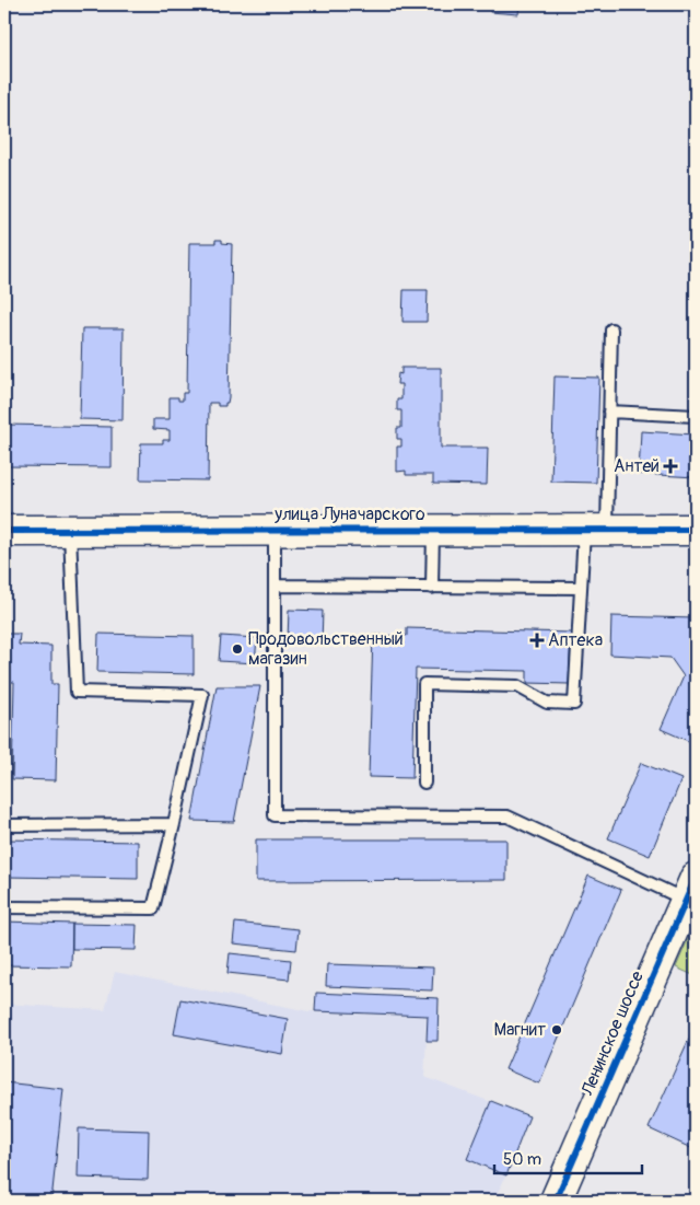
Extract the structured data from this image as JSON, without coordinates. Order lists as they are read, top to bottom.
{
  "streets": {
    "street": ["улица Луначарского", "Ленинское шоссе"]
  },
  "places": {
    "health": ["Антей", "Аптека"],
    "other": ["Продовольственный магазин", "Магнит"]
  },
  "scale_bar": "50 m"
}
